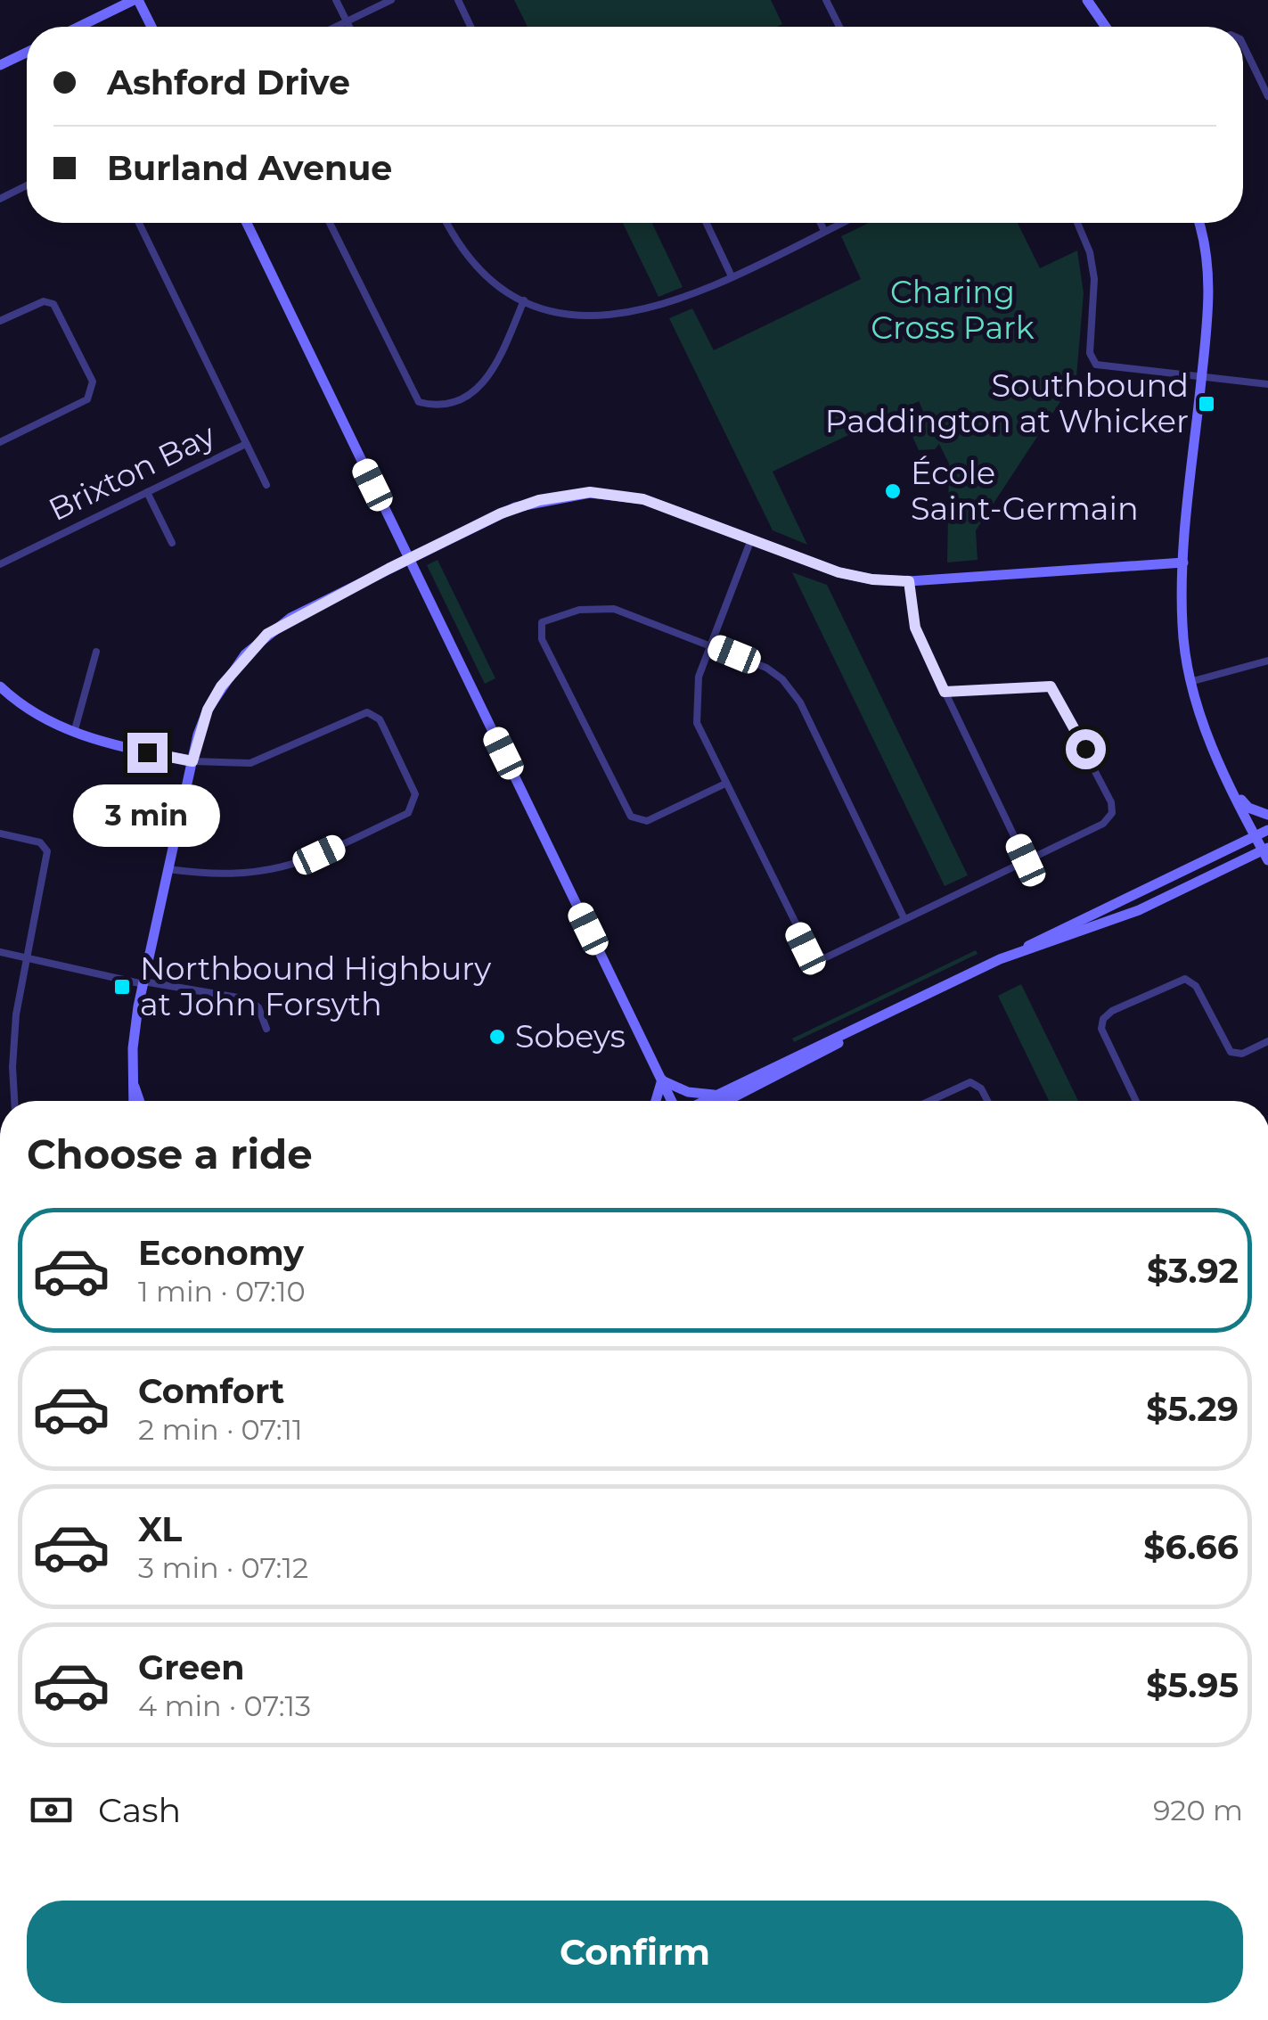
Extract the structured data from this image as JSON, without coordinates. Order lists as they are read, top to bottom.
{
  "streets": {
    "street": ["Brixton Bay"]
  },
  "parks": ["Charing Cross Park"],
  "places": {
    "transit": ["Southbound Paddington at Whicker", "Northbound Highbury at John Forsyth"],
    "other": ["École Saint-Germain", "Sobeys"]
  },
  "page": {
    "banner": ["Ashford Drive", "Burland Avenue"],
    "bubble": "3 min",
    "heading": "Choose a ride",
    "list": [
      {
        "name": "Economy",
        "note": "1 min · 07:10",
        "value": "$3.92"
      },
      {
        "name": "Comfort",
        "note": "2 min · 07:11",
        "value": "$5.29"
      },
      {
        "name": "XL",
        "note": "3 min · 07:12",
        "value": "$6.66"
      },
      {
        "name": "Green",
        "note": "4 min · 07:13",
        "value": "$5.95"
      }
    ],
    "pay": ["Cash", "920 m"],
    "buttons": "Confirm"
  }
}
